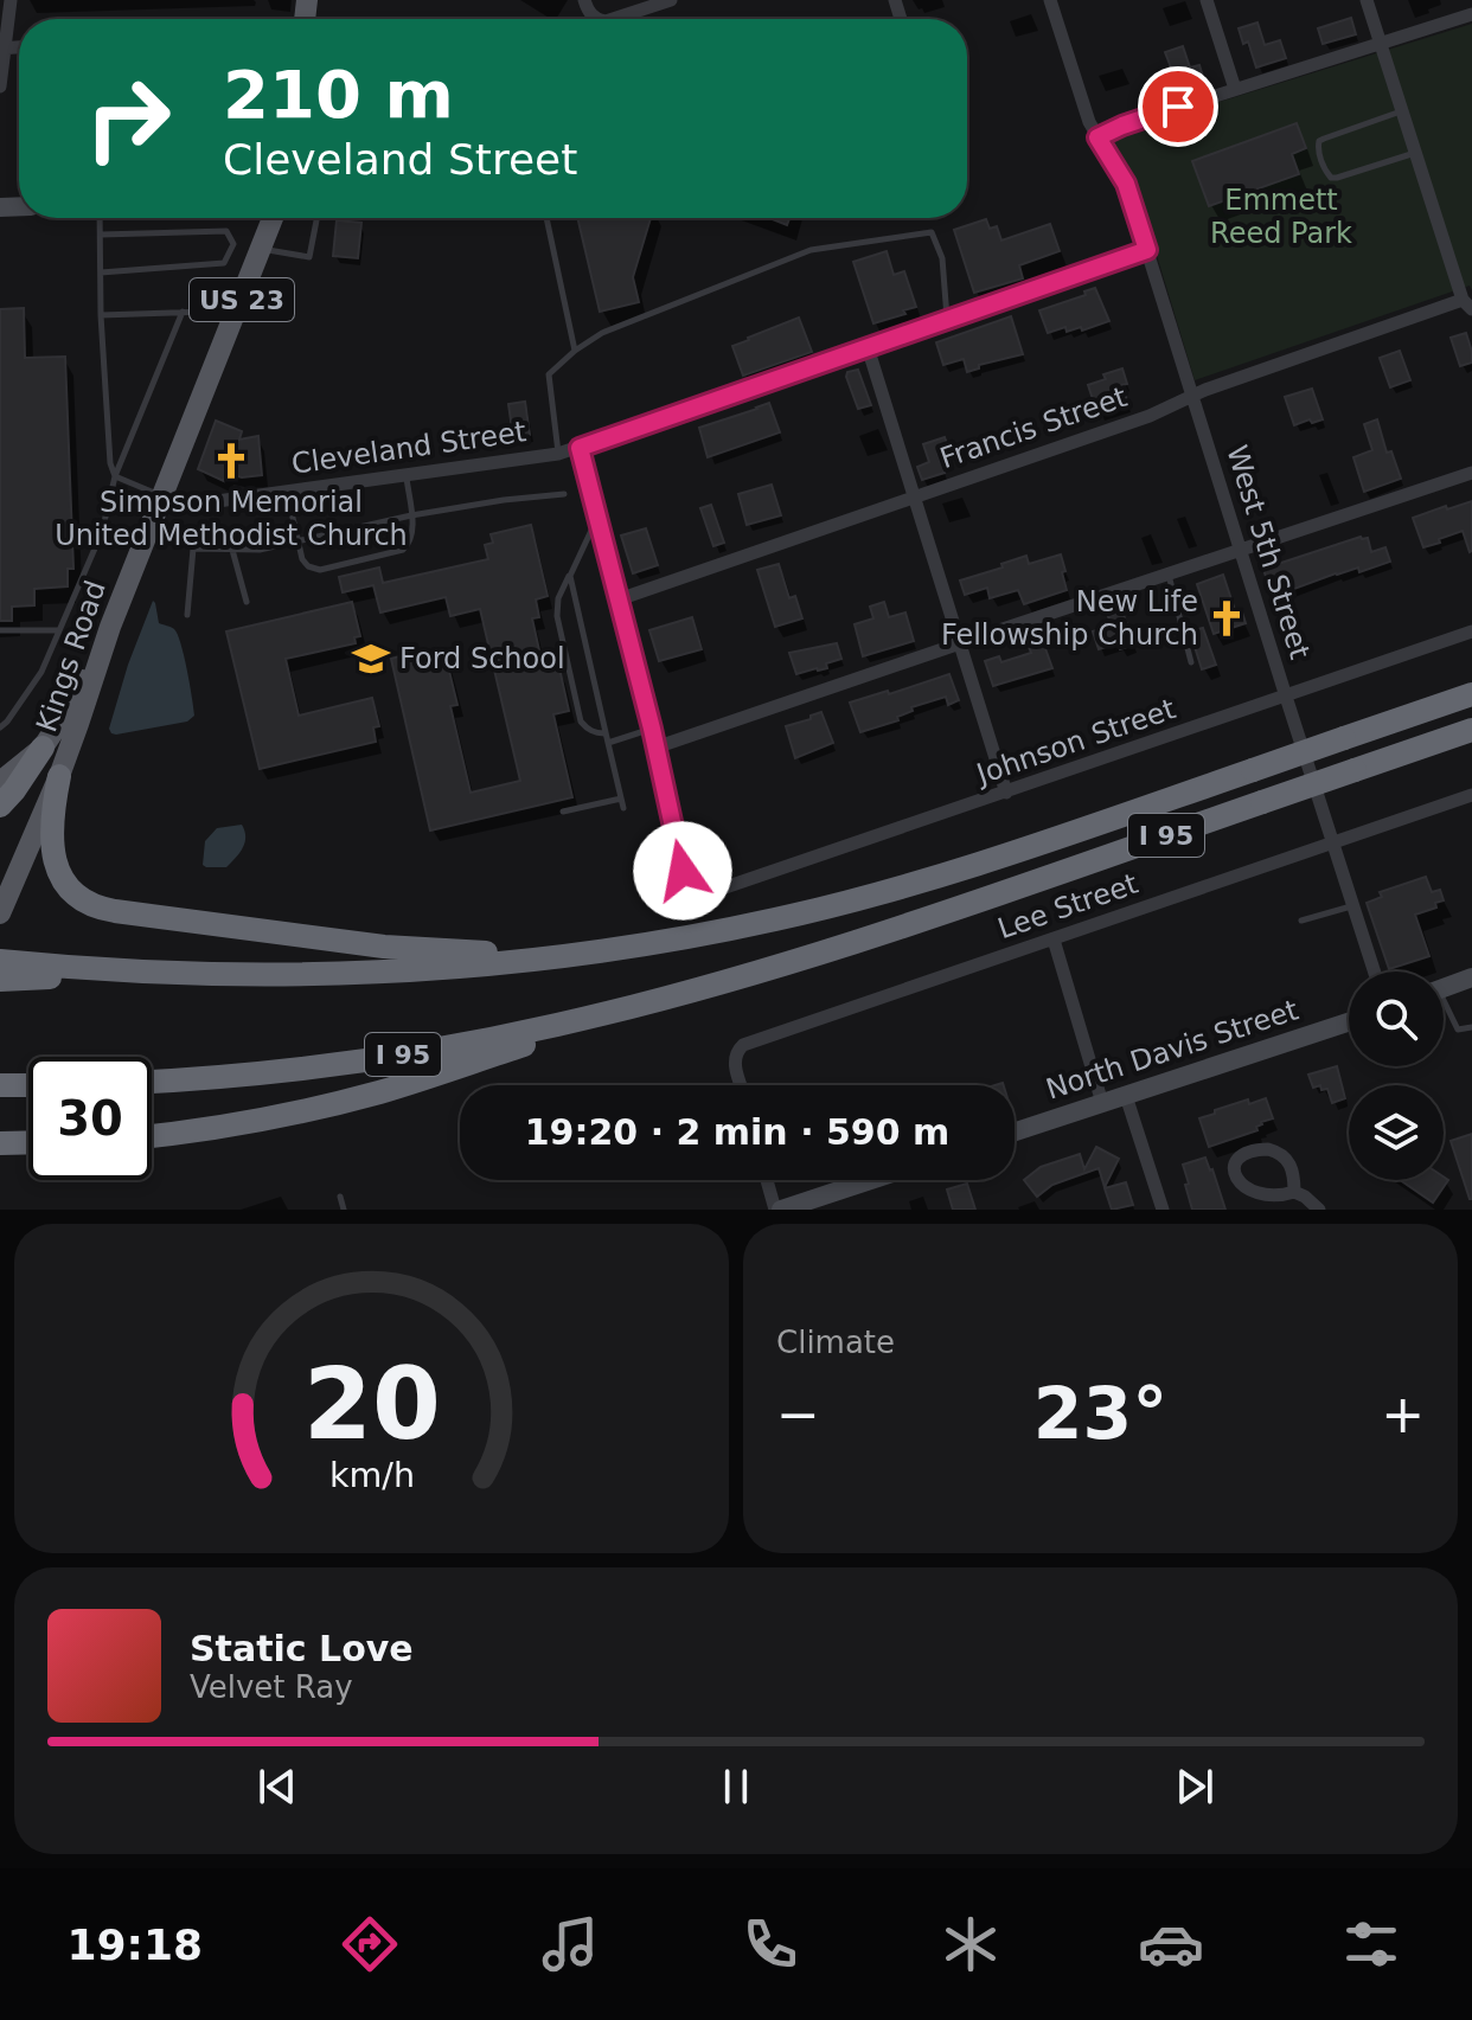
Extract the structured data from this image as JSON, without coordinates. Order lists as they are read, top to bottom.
{
  "streets": {
    "highway": ["I 95"],
    "main road": ["US 23", "Kings Road"],
    "street": [
      "Francis Street",
      "Cleveland Street",
      "West 5th Street",
      "Johnson Street",
      "Lee Street",
      "North Davis Street"
    ]
  },
  "crossings": [
    ["US 23", "Kings Road"],
    ["Francis Street", "West 5th Street"],
    ["Cleveland Street", "West 5th Street"],
    ["Cleveland Street", "Kings Road"],
    ["West 5th Street", "Johnson Street"],
    ["West 5th Street", "Lee Street"]
  ],
  "parks": ["Emmett Reed Park"],
  "places": {
    "church": ["Simpson Memorial United Methodist Church", "New Life Fellowship Church"],
    "school or university": ["Ford School"]
  },
  "page": {
    "turn": ["210 m", "Cleveland Street"],
    "limit": "30",
    "trip": "19:20 · 2 min · 590 m",
    "tile": "Climate",
    "heat": ["−", "23°", "+"],
    "song": ["Static Love", "Velvet Ray"],
    "tabs": "19:18",
    "gauge": ["20", "km/h"]
  }
}
